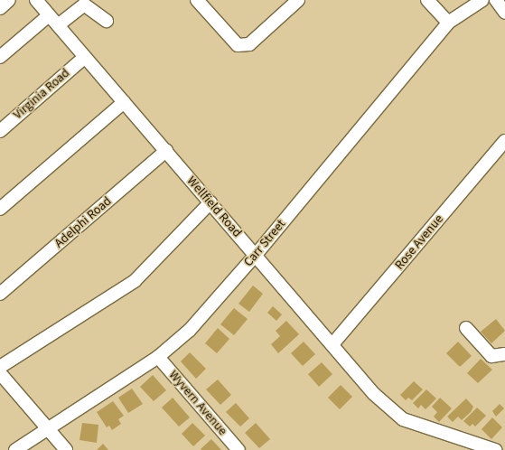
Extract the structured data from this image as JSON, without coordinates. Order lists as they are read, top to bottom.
{
  "streets": {
    "street": [
      "Virginia Road",
      "Wellfield Road",
      "Adelphi Road",
      "Rose Avenue",
      "Carr Street",
      "Wyvern Avenue"
    ]
  },
  "crossings": [
    ["Virginia Road", "Wellfield Road"],
    ["Wellfield Road", "Adelphi Road"],
    ["Wellfield Road", "Rose Avenue"],
    ["Wellfield Road", "Carr Street"],
    ["Carr Street", "Wyvern Avenue"]
  ]
}
